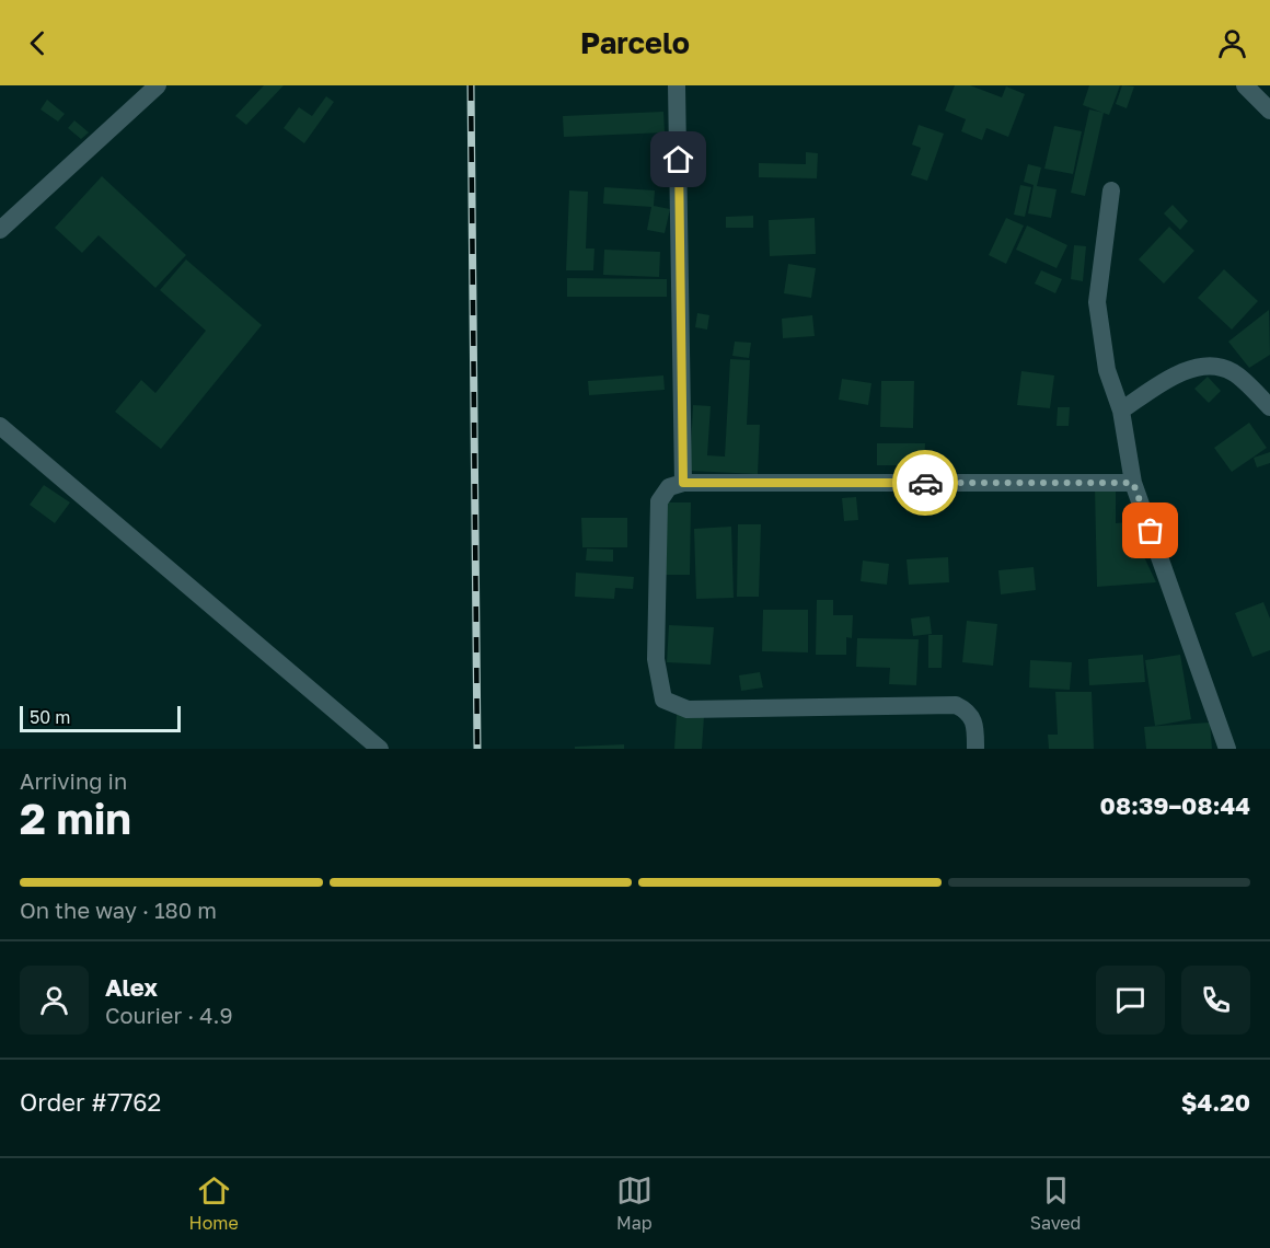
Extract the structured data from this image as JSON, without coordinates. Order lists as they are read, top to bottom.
{
  "scale_bar": "50 m",
  "page": {
    "header": "Parcelo",
    "scale": "50 m",
    "heading": ["2 min", "Arriving in", "08:39–08:44"],
    "panel": [
      "Alex",
      "Courier · 4.9",
      "Order #7762",
      "$4.20"
    ],
    "bar": "On the way · 180 m",
    "tabs": ["Home", "Map", "Saved"]
  }
}
